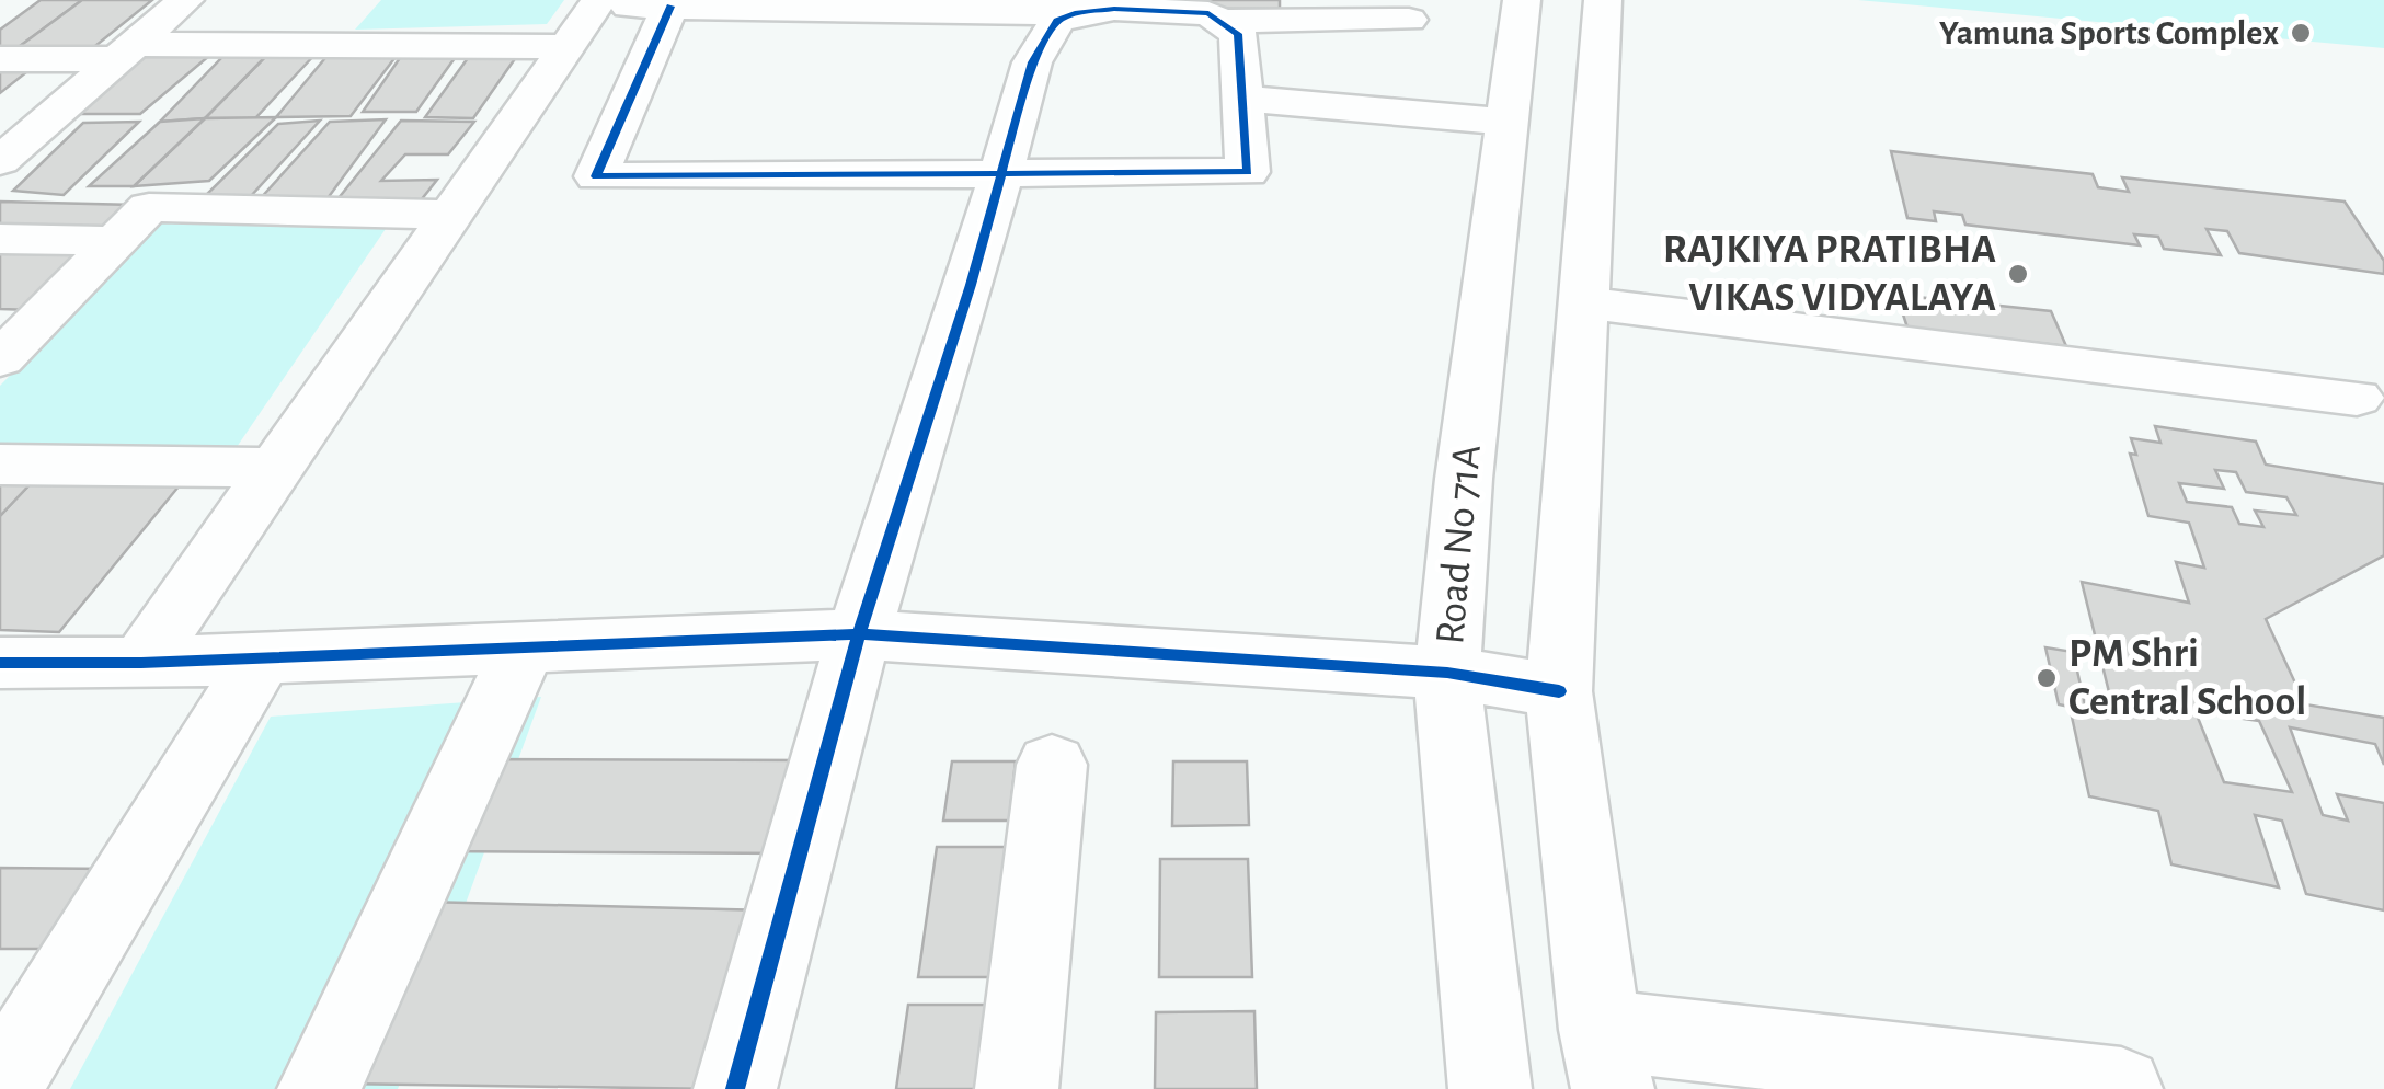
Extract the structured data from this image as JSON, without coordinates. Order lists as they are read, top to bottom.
{
  "streets": {
    "street": ["Road No 71A"]
  },
  "places": ["Yamuna Sports Complex", "RAJKIYA PRATIBHA VIKAS VIDYALAYA", "PM Shri Central School"]
}
